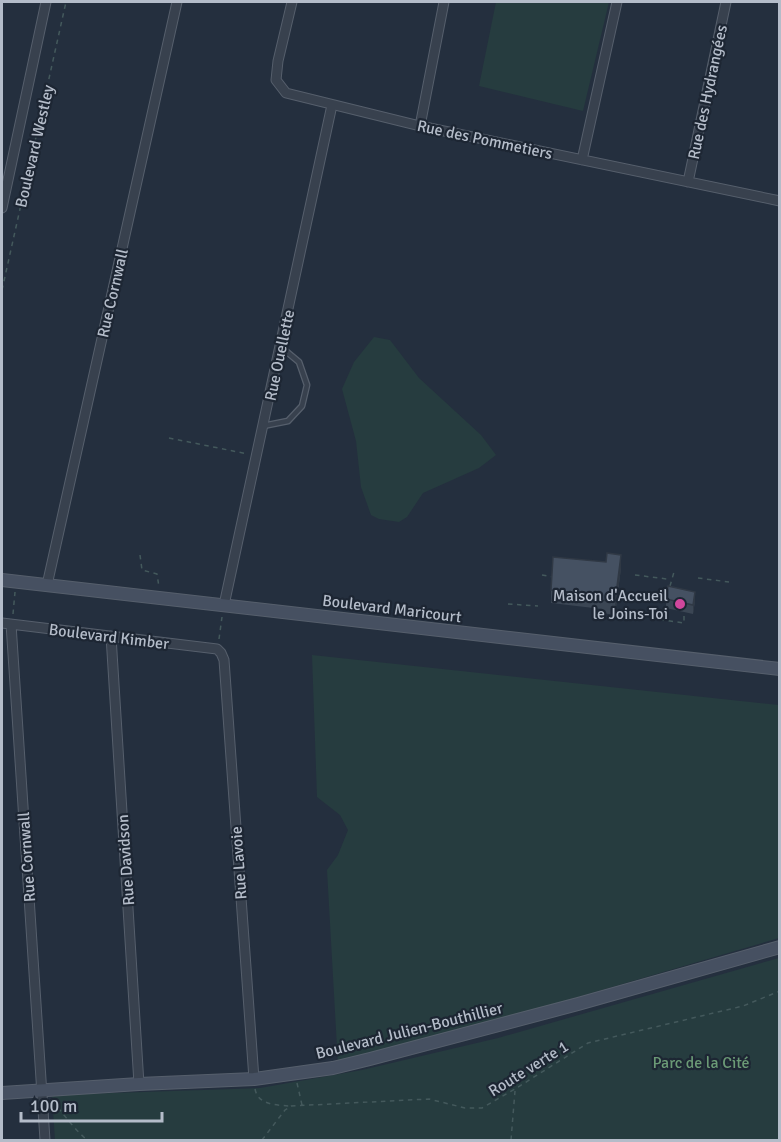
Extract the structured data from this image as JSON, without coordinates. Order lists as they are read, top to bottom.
{
  "streets": {
    "street": [
      "Rue des Hydrangées",
      "Rue des Pommetiers",
      "Boulevard Westley",
      "Rue Cornwall",
      "Rue Ouellette",
      "Boulevard Maricourt",
      "Boulevard Kimber",
      "Rue Davidson",
      "Rue Lavoie",
      "Boulevard Julien-Bouthillier"
    ],
    "path": ["Route verte 1"]
  },
  "crossings": [
    ["Rue des Hydrangées", "Rue des Pommetiers"],
    ["Rue des Pommetiers", "Rue Ouellette"],
    ["Rue Cornwall", "Boulevard Maricourt"],
    ["Rue Cornwall", "Boulevard Kimber"],
    ["Rue Cornwall", "Boulevard Julien-Bouthillier"],
    ["Rue Ouellette", "Boulevard Maricourt"],
    ["Boulevard Kimber", "Rue Davidson"],
    ["Boulevard Kimber", "Rue Lavoie"],
    ["Rue Davidson", "Boulevard Julien-Bouthillier"],
    ["Rue Lavoie", "Boulevard Julien-Bouthillier"],
    ["Rue Lavoie", "Route verte 1"],
    ["Boulevard Julien-Bouthillier", "Route verte 1"]
  ],
  "parks": ["Parc de la Cité"],
  "places": ["Maison d'Accueil le Joins-Toi"],
  "scale_bar": "100 m"
}
